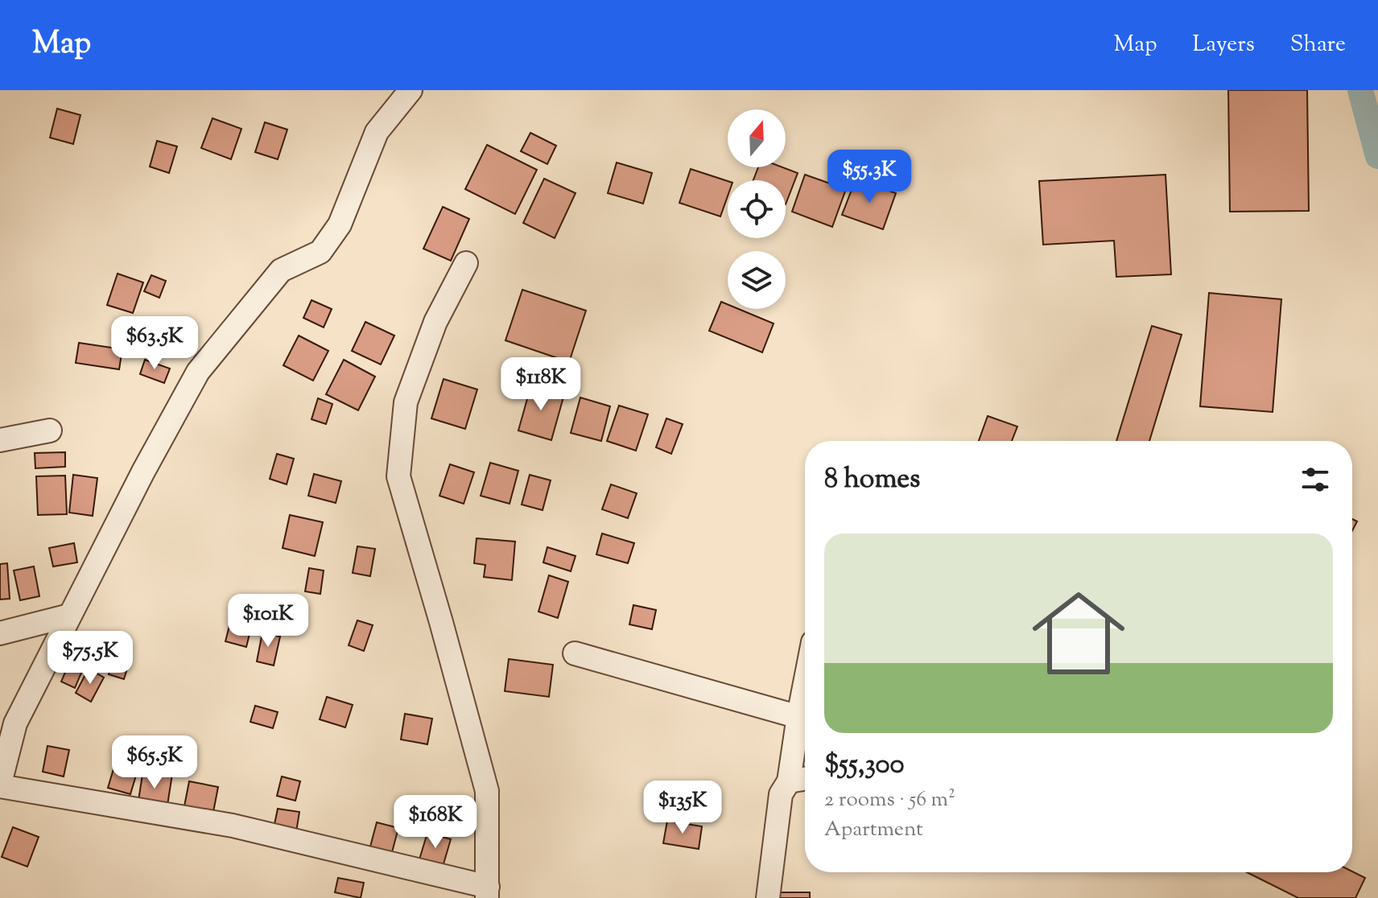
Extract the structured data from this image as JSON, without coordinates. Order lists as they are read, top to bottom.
{
  "north": "top",
  "page": {
    "header": "Map",
    "nav": ["Map", "Layers", "Share"],
    "price": [
      "$55.3K",
      "$63.5K",
      "$118K",
      "$101K",
      "$75.5K",
      "$65.5K",
      "$135K",
      "$168K"
    ],
    "heading": "8 homes",
    "list": [
      {
        "name": "$55,300",
        "note": "2 rooms · 56 m² · Apartment"
      }
    ]
  }
}
